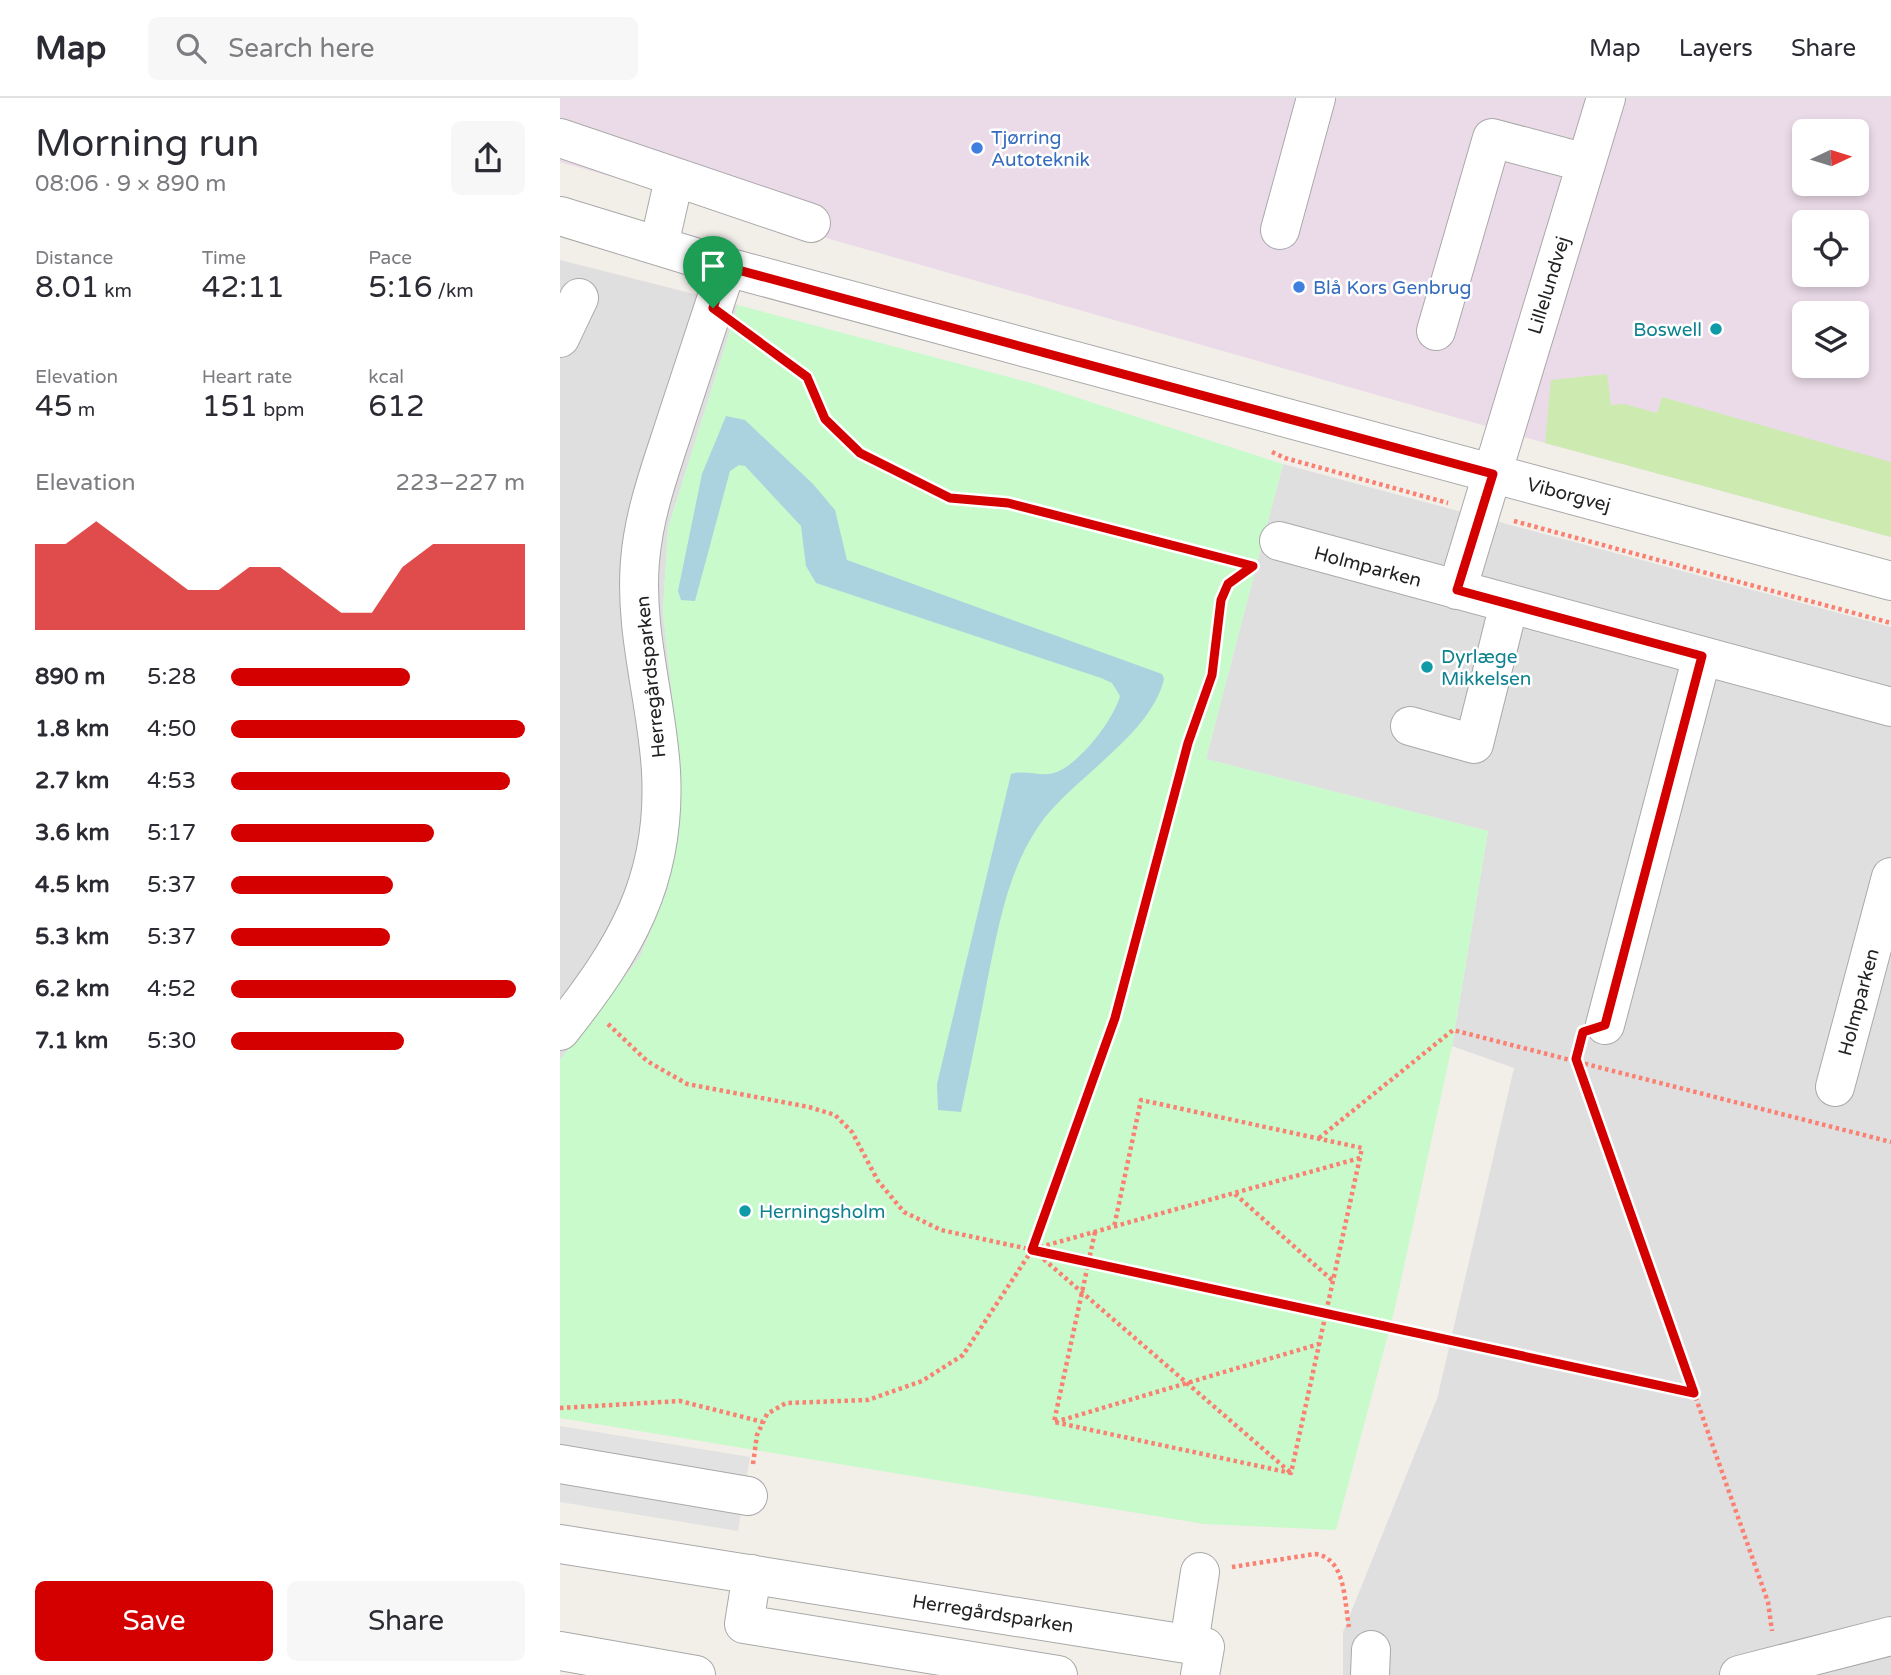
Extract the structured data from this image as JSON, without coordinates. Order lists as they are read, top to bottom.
{
  "streets": {
    "street": [
      "Lillelundvej",
      "Viborgvej",
      "Holmparken",
      "Herregårdsparken"
    ]
  },
  "crossings": [
    ["Lillelundvej", "Viborgvej"],
    ["Viborgvej", "Herregårdsparken"]
  ],
  "places": [
    "Tjørring Autoteknik",
    "Blå Kors Genbrug",
    "Boswell",
    "Dyrlæge Mikkelsen",
    "Herningsholm"
  ],
  "north": "right",
  "page": {
    "header": "Map",
    "search": "Search here",
    "nav": ["Map", "Layers", "Share"],
    "heading": ["Morning run", "08:06 · 9 × 890 m"],
    "stats": [
      ["Distance", "8.01 km"],
      ["Time", "42:11"],
      ["Pace", "5:16 /km"],
      ["Elevation", "45 m"],
      ["Heart rate", "151 bpm"],
      ["kcal", "612"]
    ],
    "chart": ["Elevation", "223–227 m"],
    "list": [
      {
        "name": "890 m",
        "note": "5:28"
      },
      {
        "name": "1.8 km",
        "note": "4:50"
      },
      {
        "name": "2.7 km",
        "note": "4:53"
      },
      {
        "name": "3.6 km",
        "note": "5:17"
      },
      {
        "name": "4.5 km",
        "note": "5:37"
      },
      {
        "name": "5.3 km",
        "note": "5:37"
      },
      {
        "name": "6.2 km",
        "note": "4:52"
      },
      {
        "name": "7.1 km",
        "note": "5:30"
      }
    ],
    "buttons": ["Save", "Share"]
  }
}
